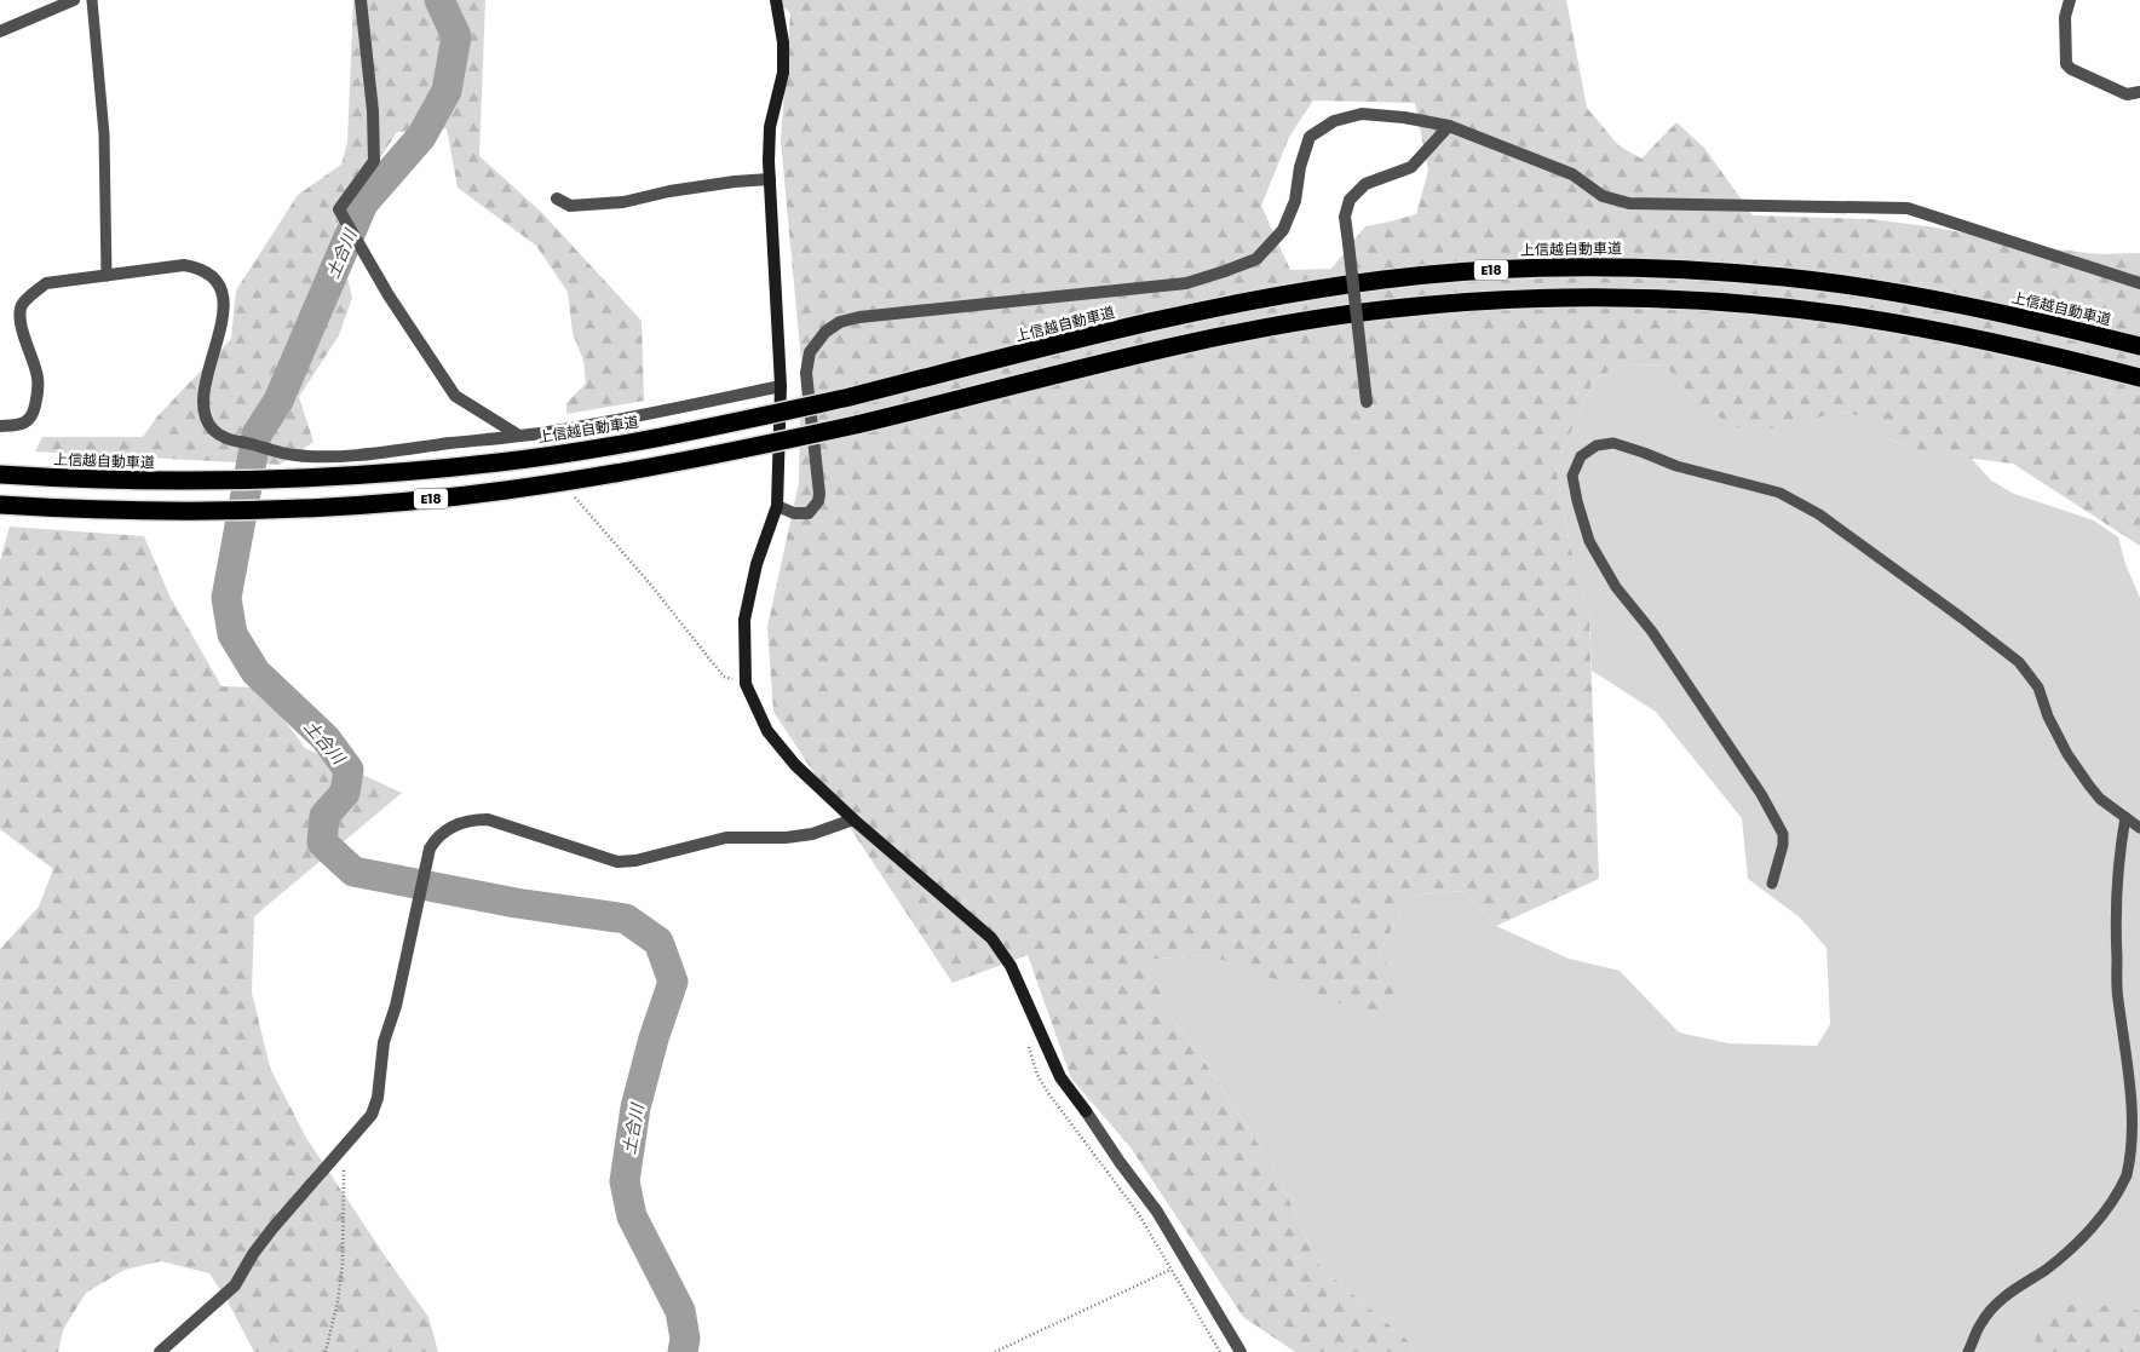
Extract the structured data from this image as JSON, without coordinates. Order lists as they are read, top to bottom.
{
  "streets": {
    "highway": ["上信越自動車道", "E18"]
  },
  "water": ["土合川"]
}
